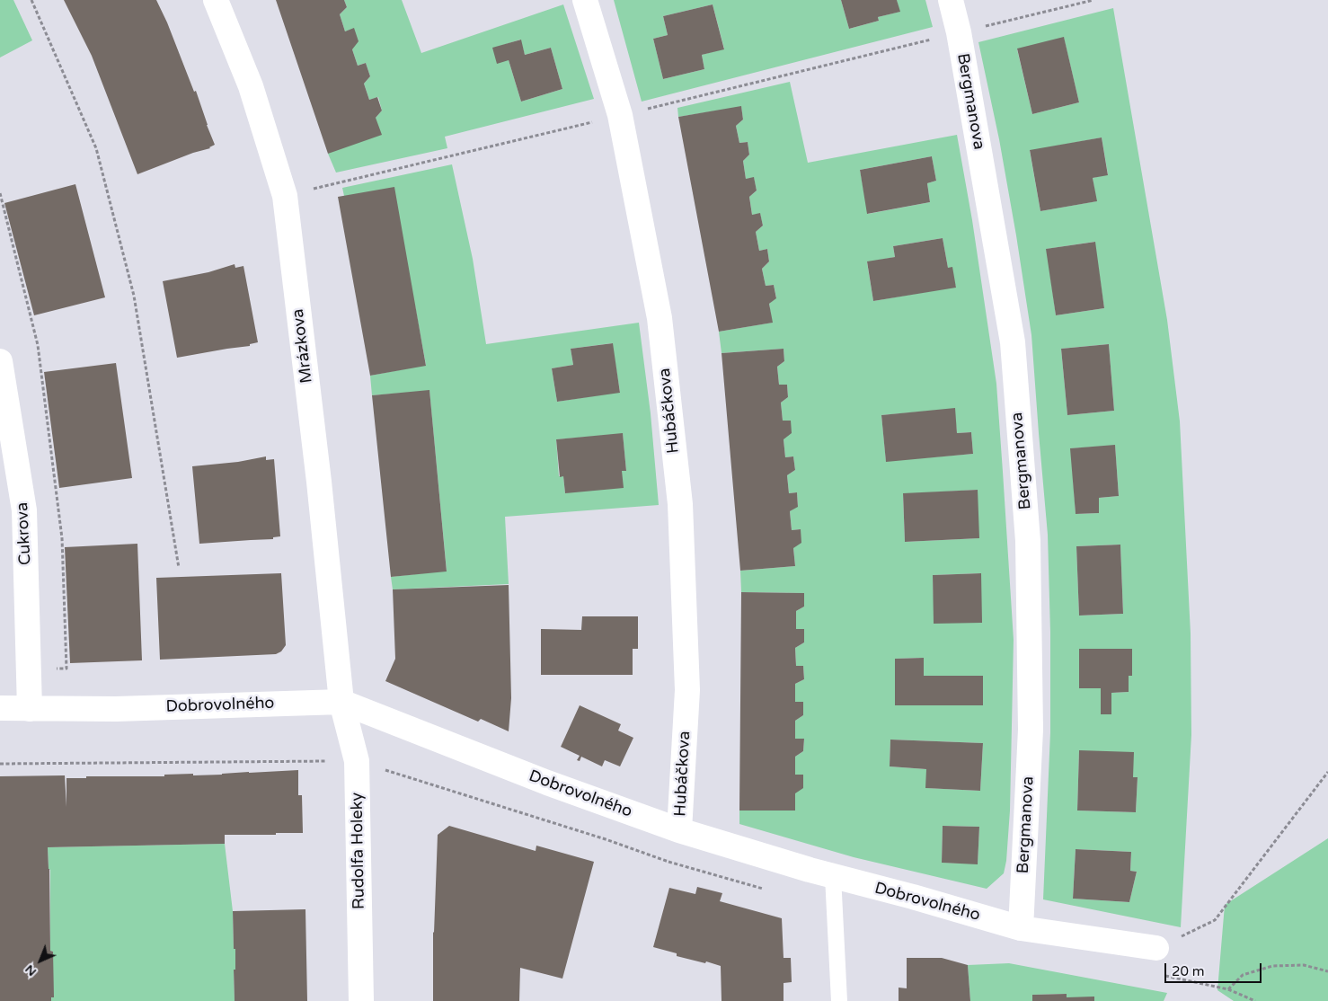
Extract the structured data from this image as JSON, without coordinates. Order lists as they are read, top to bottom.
{
  "streets": {
    "street": [
      "Bergmanova",
      "Mrázkova",
      "Hubáčkova",
      "Cukrova",
      "Dobrovolného",
      "Rudolfa Holeky"
    ]
  },
  "crossings": [
    ["Bergmanova", "Dobrovolného"],
    ["Mrázkova", "Dobrovolného"],
    ["Mrázkova", "Rudolfa Holeky"],
    ["Hubáčkova", "Dobrovolného"],
    ["Cukrova", "Dobrovolného"],
    ["Dobrovolného", "Rudolfa Holeky"]
  ],
  "scale_bar": "20 m",
  "north": "bottom left"
}
